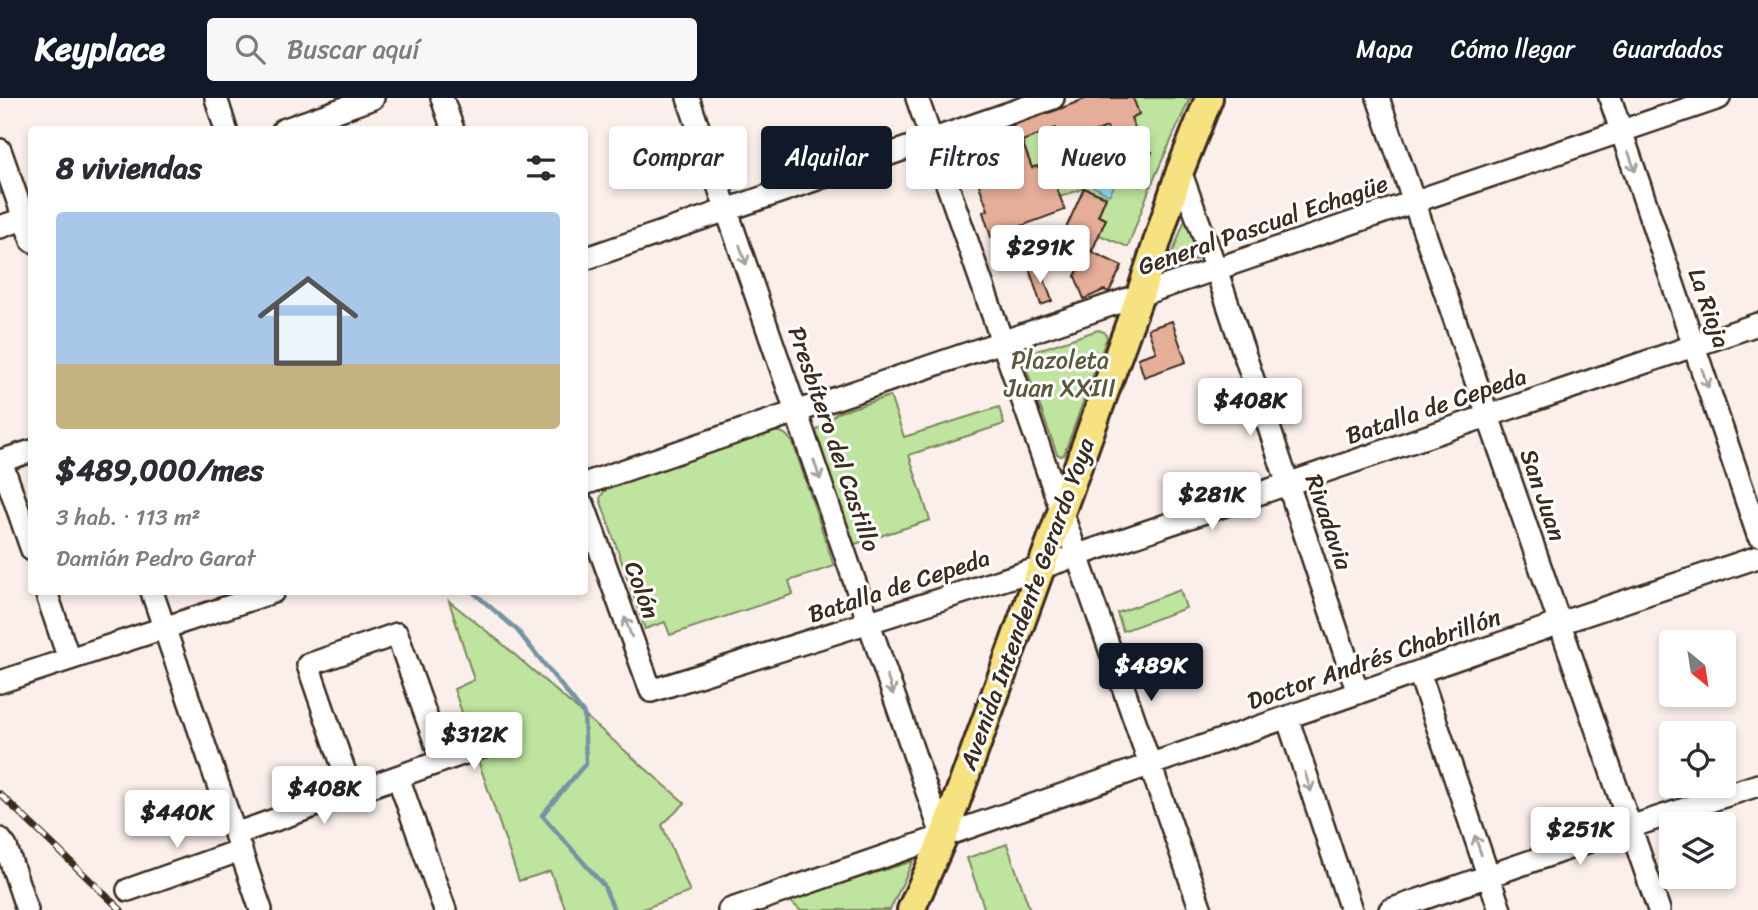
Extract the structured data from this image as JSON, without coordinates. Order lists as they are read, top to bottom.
{
  "streets": {
    "main road": ["Avenida Intendente Gerardo Yoya"],
    "street": [
      "General Pascual Echagüe",
      "La Rioja",
      "Batalla de Cepeda",
      "Presbítero del Castillo",
      "San Juan",
      "Rivadavia",
      "Colón",
      "Doctor Andrés Chabrillón"
    ]
  },
  "crossings": [
    ["General Pascual Echagüe", "La Rioja"],
    ["General Pascual Echagüe", "Presbítero del Castillo"],
    ["General Pascual Echagüe", "San Juan"],
    ["General Pascual Echagüe", "Rivadavia"],
    ["General Pascual Echagüe", "Avenida Intendente Gerardo Yoya"],
    ["La Rioja", "Batalla de Cepeda"],
    ["Batalla de Cepeda", "Presbítero del Castillo"],
    ["Batalla de Cepeda", "San Juan"],
    ["Batalla de Cepeda", "Rivadavia"],
    ["Batalla de Cepeda", "Colón"],
    ["Batalla de Cepeda", "Avenida Intendente Gerardo Yoya"],
    ["Presbítero del Castillo", "Avenida Intendente Gerardo Yoya"],
    ["Presbítero del Castillo", "Doctor Andrés Chabrillón"],
    ["San Juan", "Doctor Andrés Chabrillón"],
    ["Rivadavia", "Avenida Intendente Gerardo Yoya"],
    ["Rivadavia", "Doctor Andrés Chabrillón"],
    ["Avenida Intendente Gerardo Yoya", "Doctor Andrés Chabrillón"]
  ],
  "one_way": ["La Rioja", "Presbítero del Castillo", "Colón"],
  "parks": ["Plazoleta Juan XXIII"],
  "north": "bottom right",
  "page": {
    "header": "Keyplace",
    "search": "Buscar aquí",
    "nav": ["Mapa", "Cómo llegar", "Guardados"],
    "chip": [
      "Comprar",
      "Alquilar",
      "Filtros",
      "Nuevo"
    ],
    "heading": "8 viviendas",
    "list": [
      {
        "name": "$489,000/mes",
        "note": "3 hab. · 113 m² · Damián Pedro Garat"
      }
    ],
    "price": [
      "$291K",
      "$408K",
      "$281K",
      "$489K",
      "$312K",
      "$408K",
      "$440K",
      "$251K"
    ]
  }
}
